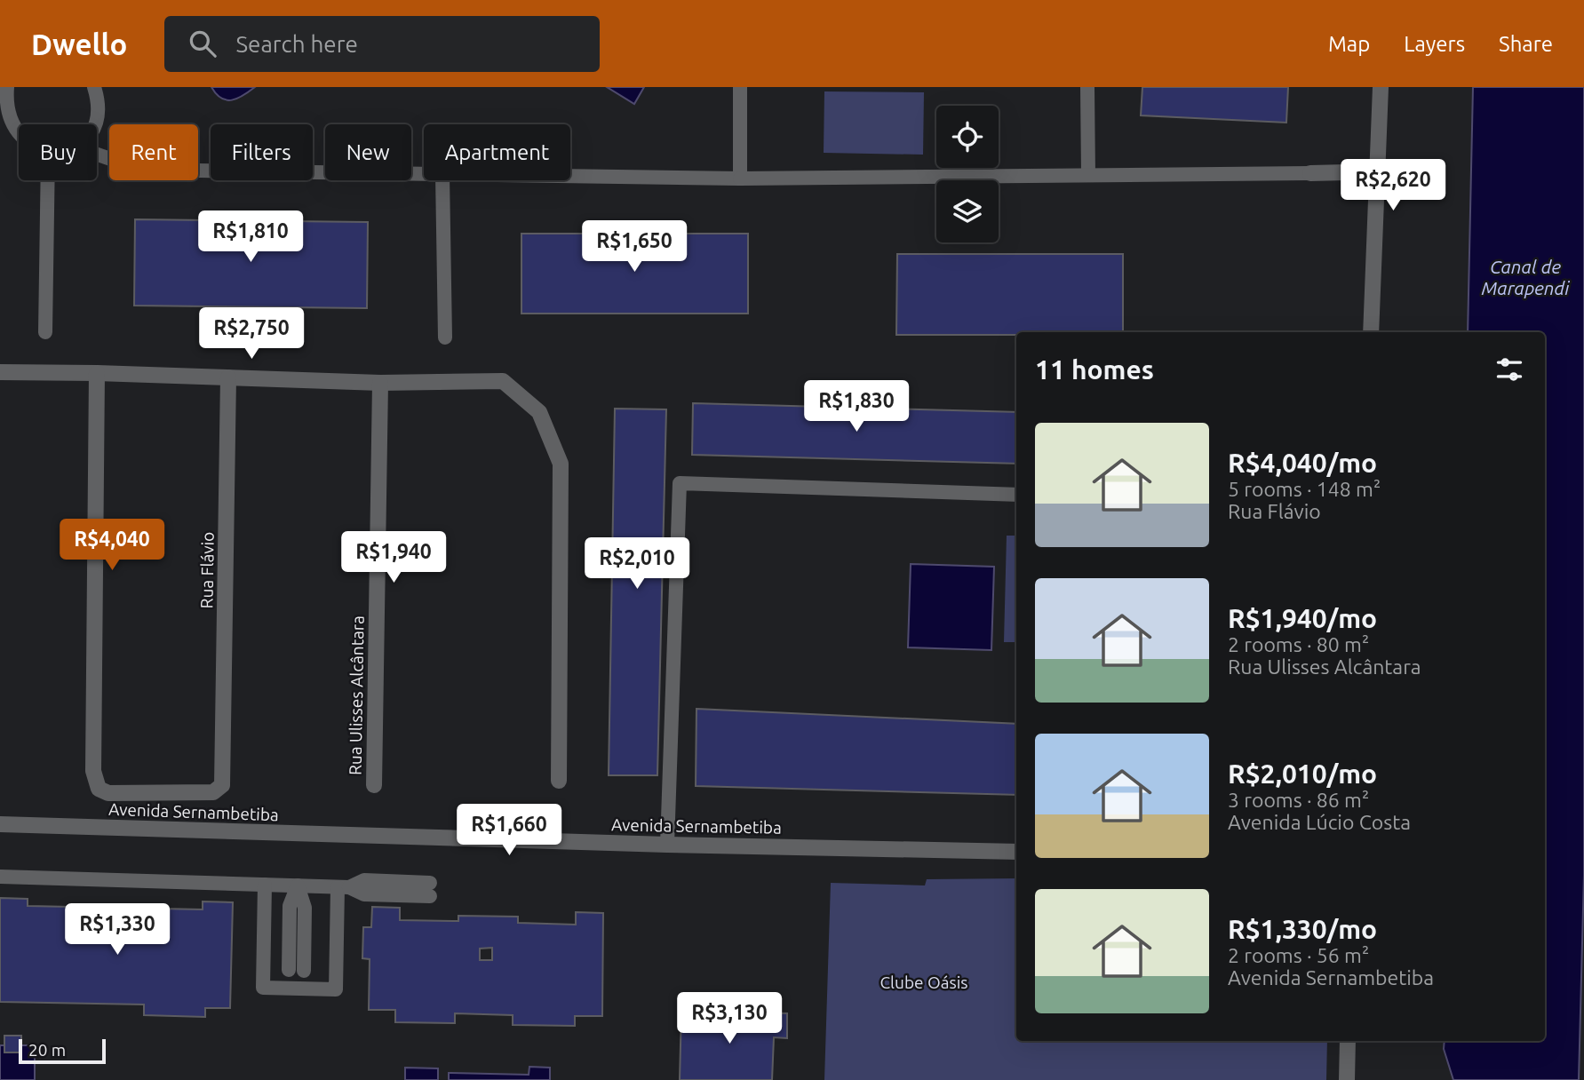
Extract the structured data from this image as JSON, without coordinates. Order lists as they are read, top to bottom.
{
  "streets": {
    "street": ["Rua Flávio", "Rua Ulisses Alcântara", "Avenida Sernambetiba"]
  },
  "water": ["Canal de Marapendi"],
  "parks": ["Clube Oásis"],
  "scale_bar": "20 m",
  "page": {
    "header": "Dwello",
    "search": "Search here",
    "nav": ["Map", "Layers", "Share"],
    "chip": [
      "Buy",
      "Rent",
      "Filters",
      "New",
      "Apartment"
    ],
    "price": [
      "R$2,620",
      "R$1,810",
      "R$1,650",
      "R$2,750",
      "R$1,830",
      "R$4,040",
      "R$1,940",
      "R$2,010",
      "R$1,660",
      "R$1,330",
      "R$3,130"
    ],
    "heading": "11 homes",
    "list": [
      {
        "name": "R$4,040/mo",
        "note": "5 rooms · 148 m² · Rua Flávio"
      },
      {
        "name": "R$1,940/mo",
        "note": "2 rooms · 80 m² · Rua Ulisses Alcântara"
      },
      {
        "name": "R$2,010/mo",
        "note": "3 rooms · 86 m² · Avenida Lúcio Costa"
      },
      {
        "name": "R$1,330/mo",
        "note": "2 rooms · 56 m² · Avenida Sernambetiba"
      }
    ],
    "scale": "20 m"
  }
}
